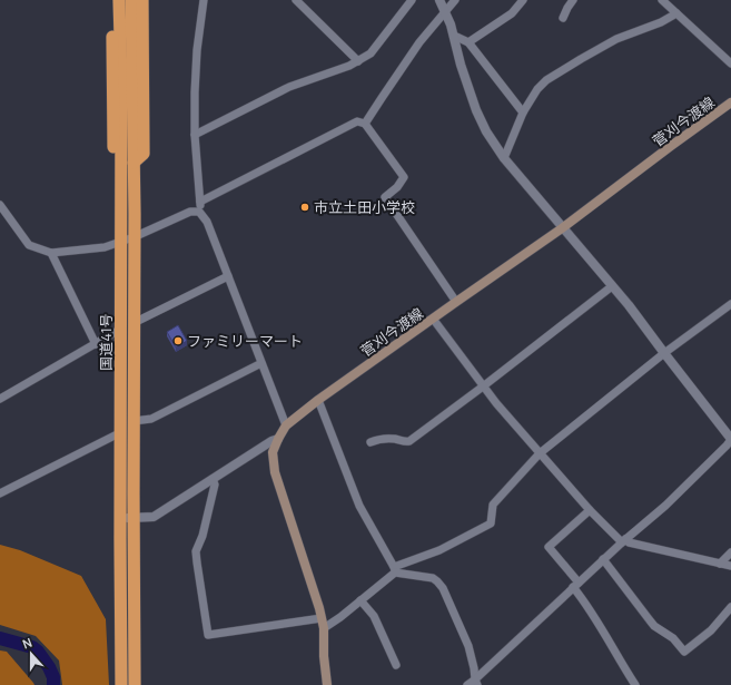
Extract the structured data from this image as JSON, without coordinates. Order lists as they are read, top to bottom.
{
  "streets": {
    "highway": ["国道41号"],
    "main road": ["菅刈今渡線"]
  },
  "places": ["市立土田小学校", "ファミリーマート"],
  "north": "top"
}
